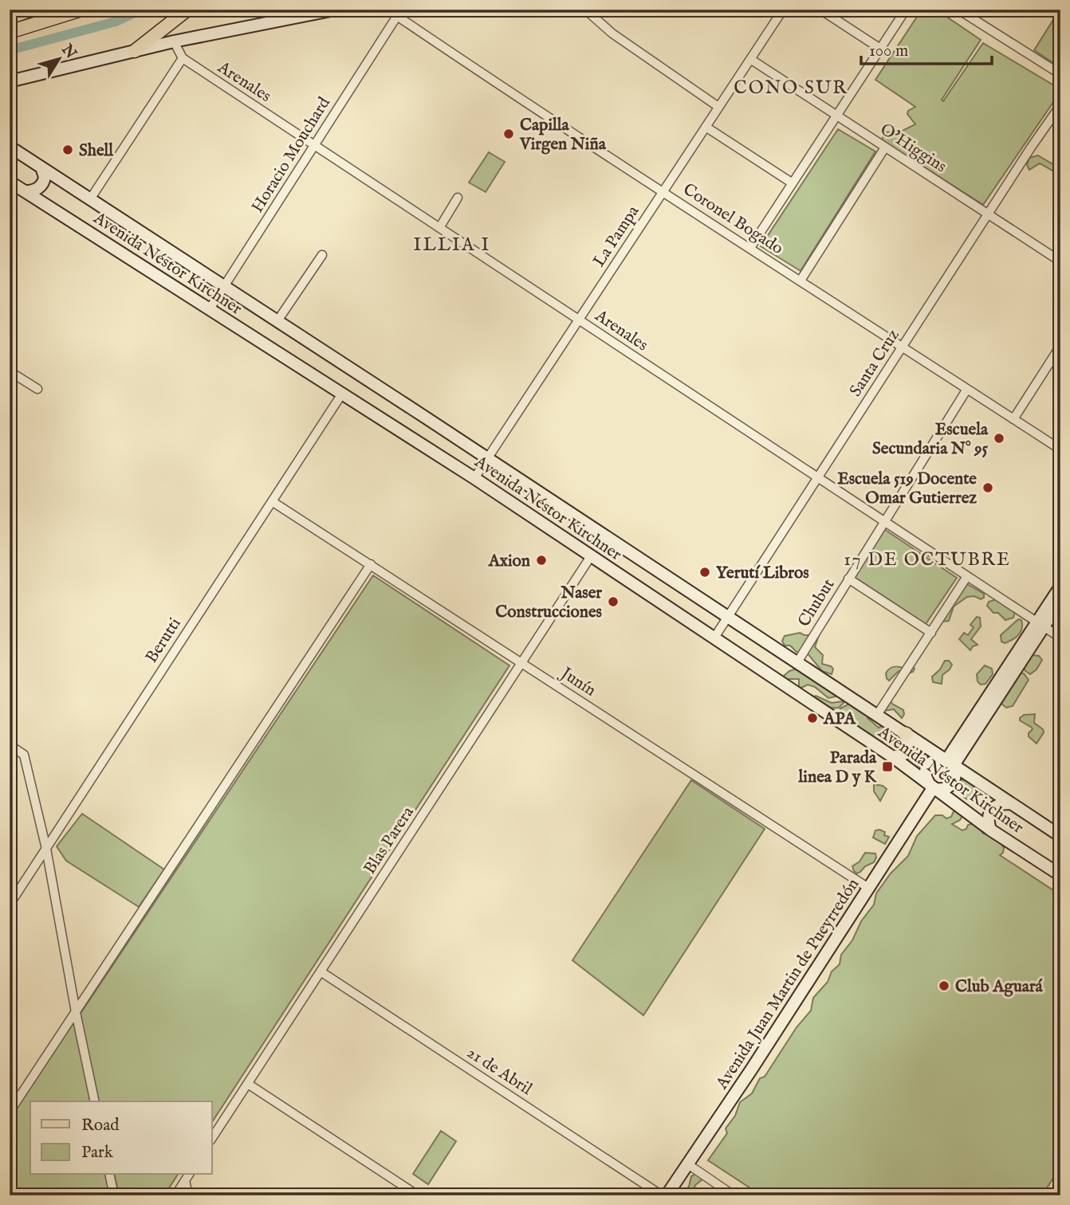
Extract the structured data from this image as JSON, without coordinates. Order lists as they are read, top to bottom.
{
  "streets": {
    "main road": ["Avenida Néstor Kirchner", "Avenida Juan Martin de Pueyrredón"],
    "street": [
      "Arenales",
      "O'Higgins",
      "Horacio Mouchard",
      "Coronel Bogado",
      "La Pampa",
      "Santa Cruz",
      "Chubut",
      "Berutti",
      "Junín",
      "Blas Parera",
      "21 de Abril"
    ]
  },
  "crossings": [
    ["Arenales", "Horacio Mouchard"],
    ["Arenales", "La Pampa"],
    ["Arenales", "Santa Cruz"],
    ["Arenales", "Chubut"],
    ["O'Higgins", "La Pampa"],
    ["O'Higgins", "Santa Cruz"],
    ["Horacio Mouchard", "Coronel Bogado"],
    ["Horacio Mouchard", "Avenida Néstor Kirchner"],
    ["Coronel Bogado", "La Pampa"],
    ["Coronel Bogado", "Santa Cruz"],
    ["Coronel Bogado", "Chubut"],
    ["La Pampa", "Avenida Néstor Kirchner"],
    ["Avenida Néstor Kirchner", "Santa Cruz"],
    ["Avenida Néstor Kirchner", "Chubut"],
    ["Avenida Néstor Kirchner", "Berutti"],
    ["Avenida Néstor Kirchner", "Blas Parera"],
    ["Avenida Néstor Kirchner", "Avenida Juan Martin de Pueyrredón"],
    ["Berutti", "Junín"],
    ["Junín", "Blas Parera"],
    ["Junín", "Avenida Juan Martin de Pueyrredón"],
    ["Blas Parera", "21 de Abril"]
  ],
  "districts": ["CONO SUR", "ILLIA I", "17 DE OCTUBRE"],
  "places": {
    "other": [
      "Capilla Virgen Niña",
      "Shell",
      "Escuela Secundaria N° 95",
      "Escuela 519 Docente Omar Gutierrez",
      "Axion",
      "Yerutí Libros",
      "Naser Construcciones",
      "APA",
      "Club Aguará"
    ],
    "transit": ["Parada linea D y K"]
  },
  "legend": ["Road", "Park"],
  "scale_bar": "100 m",
  "north": "top right"
}
